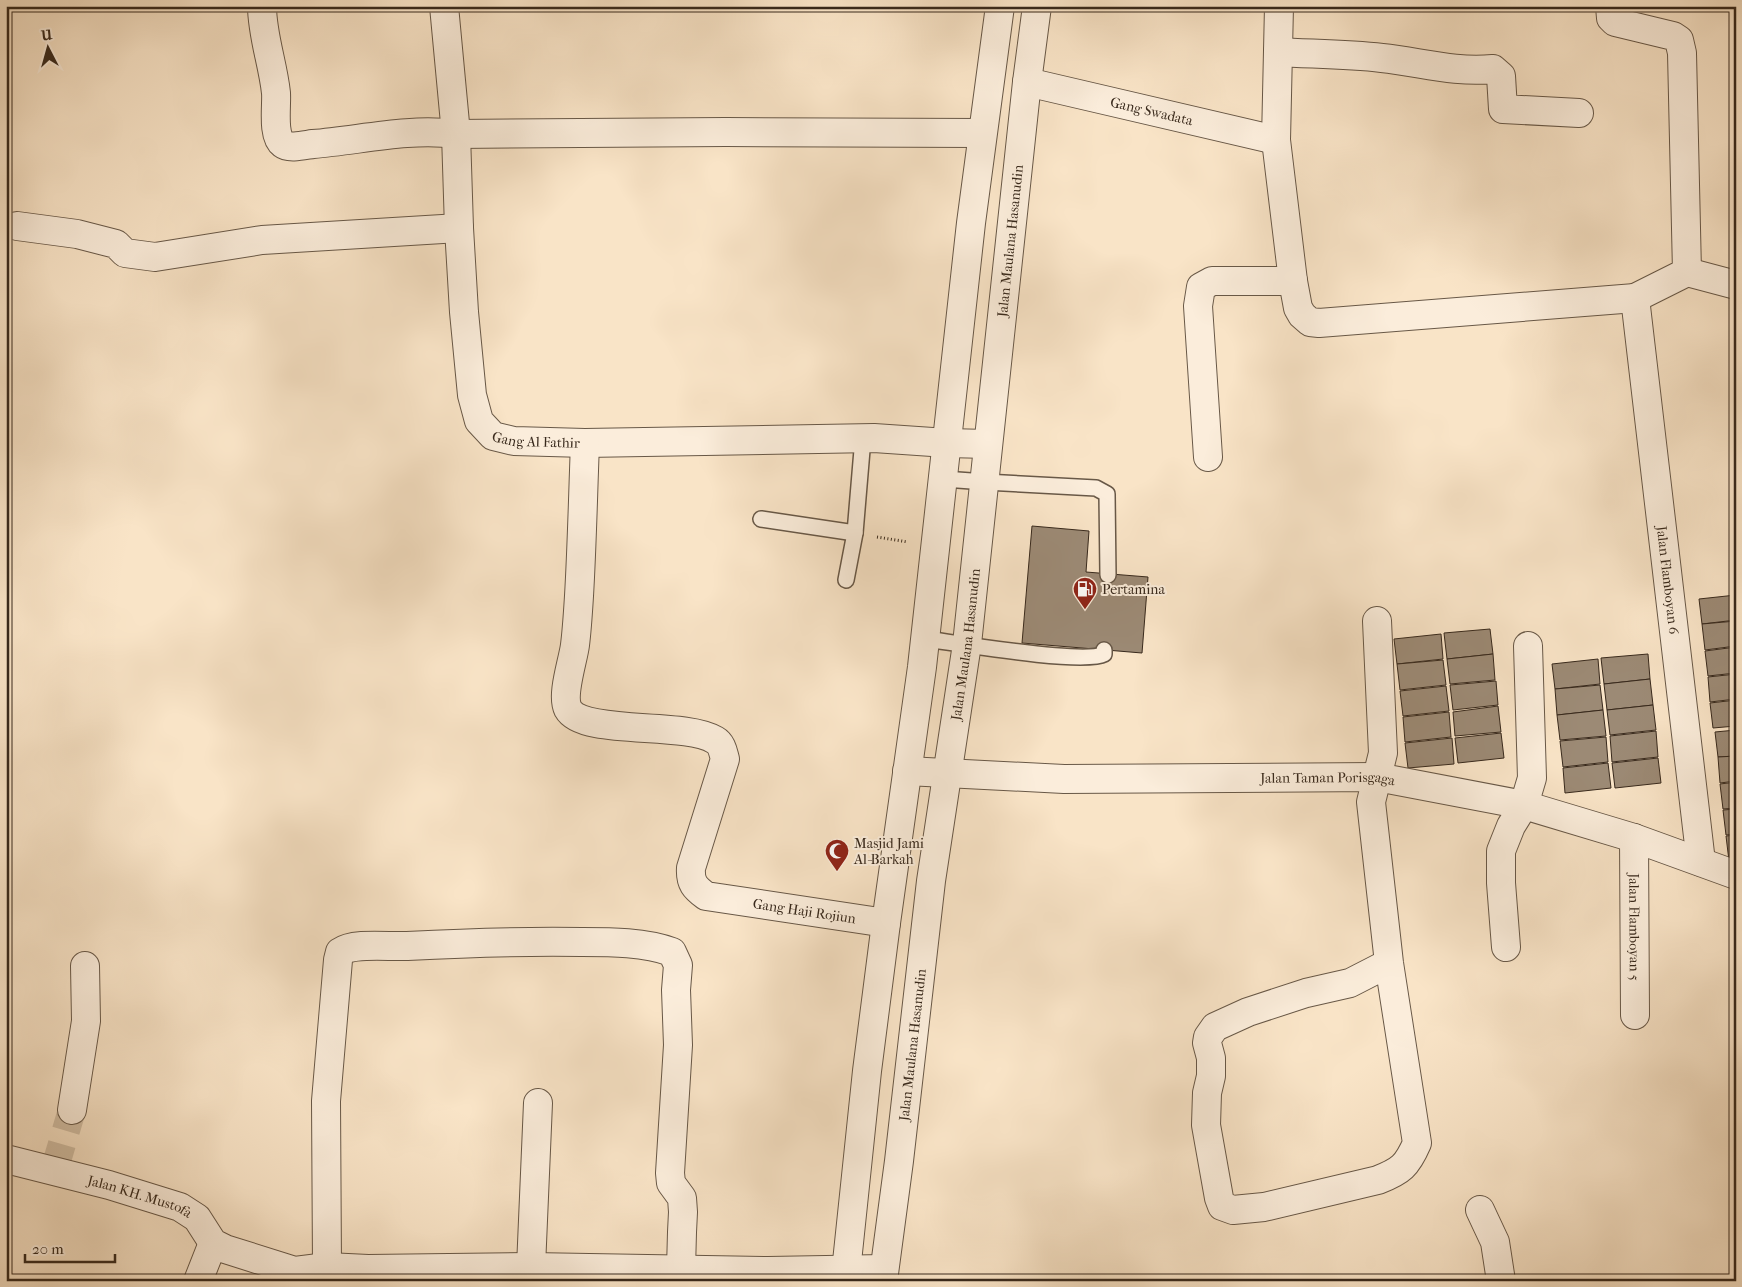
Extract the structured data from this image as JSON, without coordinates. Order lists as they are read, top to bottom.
{
  "streets": {
    "street": [
      "Gang Swadata",
      "Jalan Maulana Hasanudin",
      "Gang Al Fathir",
      "Jalan Flamboyan 6",
      "Jalan Taman Porisgaga",
      "Gang Haji Rojiun",
      "Jalan Flamboyan 5",
      "Jalan KH. Mustofa"
    ]
  },
  "crossings": [
    ["Gang Swadata", "Jalan Maulana Hasanudin"],
    ["Jalan Maulana Hasanudin", "Gang Al Fathir"],
    ["Jalan Maulana Hasanudin", "Jalan Taman Porisgaga"],
    ["Gang Al Fathir", "Gang Haji Rojiun"],
    ["Jalan Flamboyan 6", "Jalan Taman Porisgaga"],
    ["Jalan Taman Porisgaga", "Jalan Flamboyan 5"]
  ],
  "places": {
    "fuel station": ["Pertamina"],
    "mosque": ["Masjid Jami Al-Barkah"]
  },
  "scale_bar": "20 m",
  "north": "top"
}
